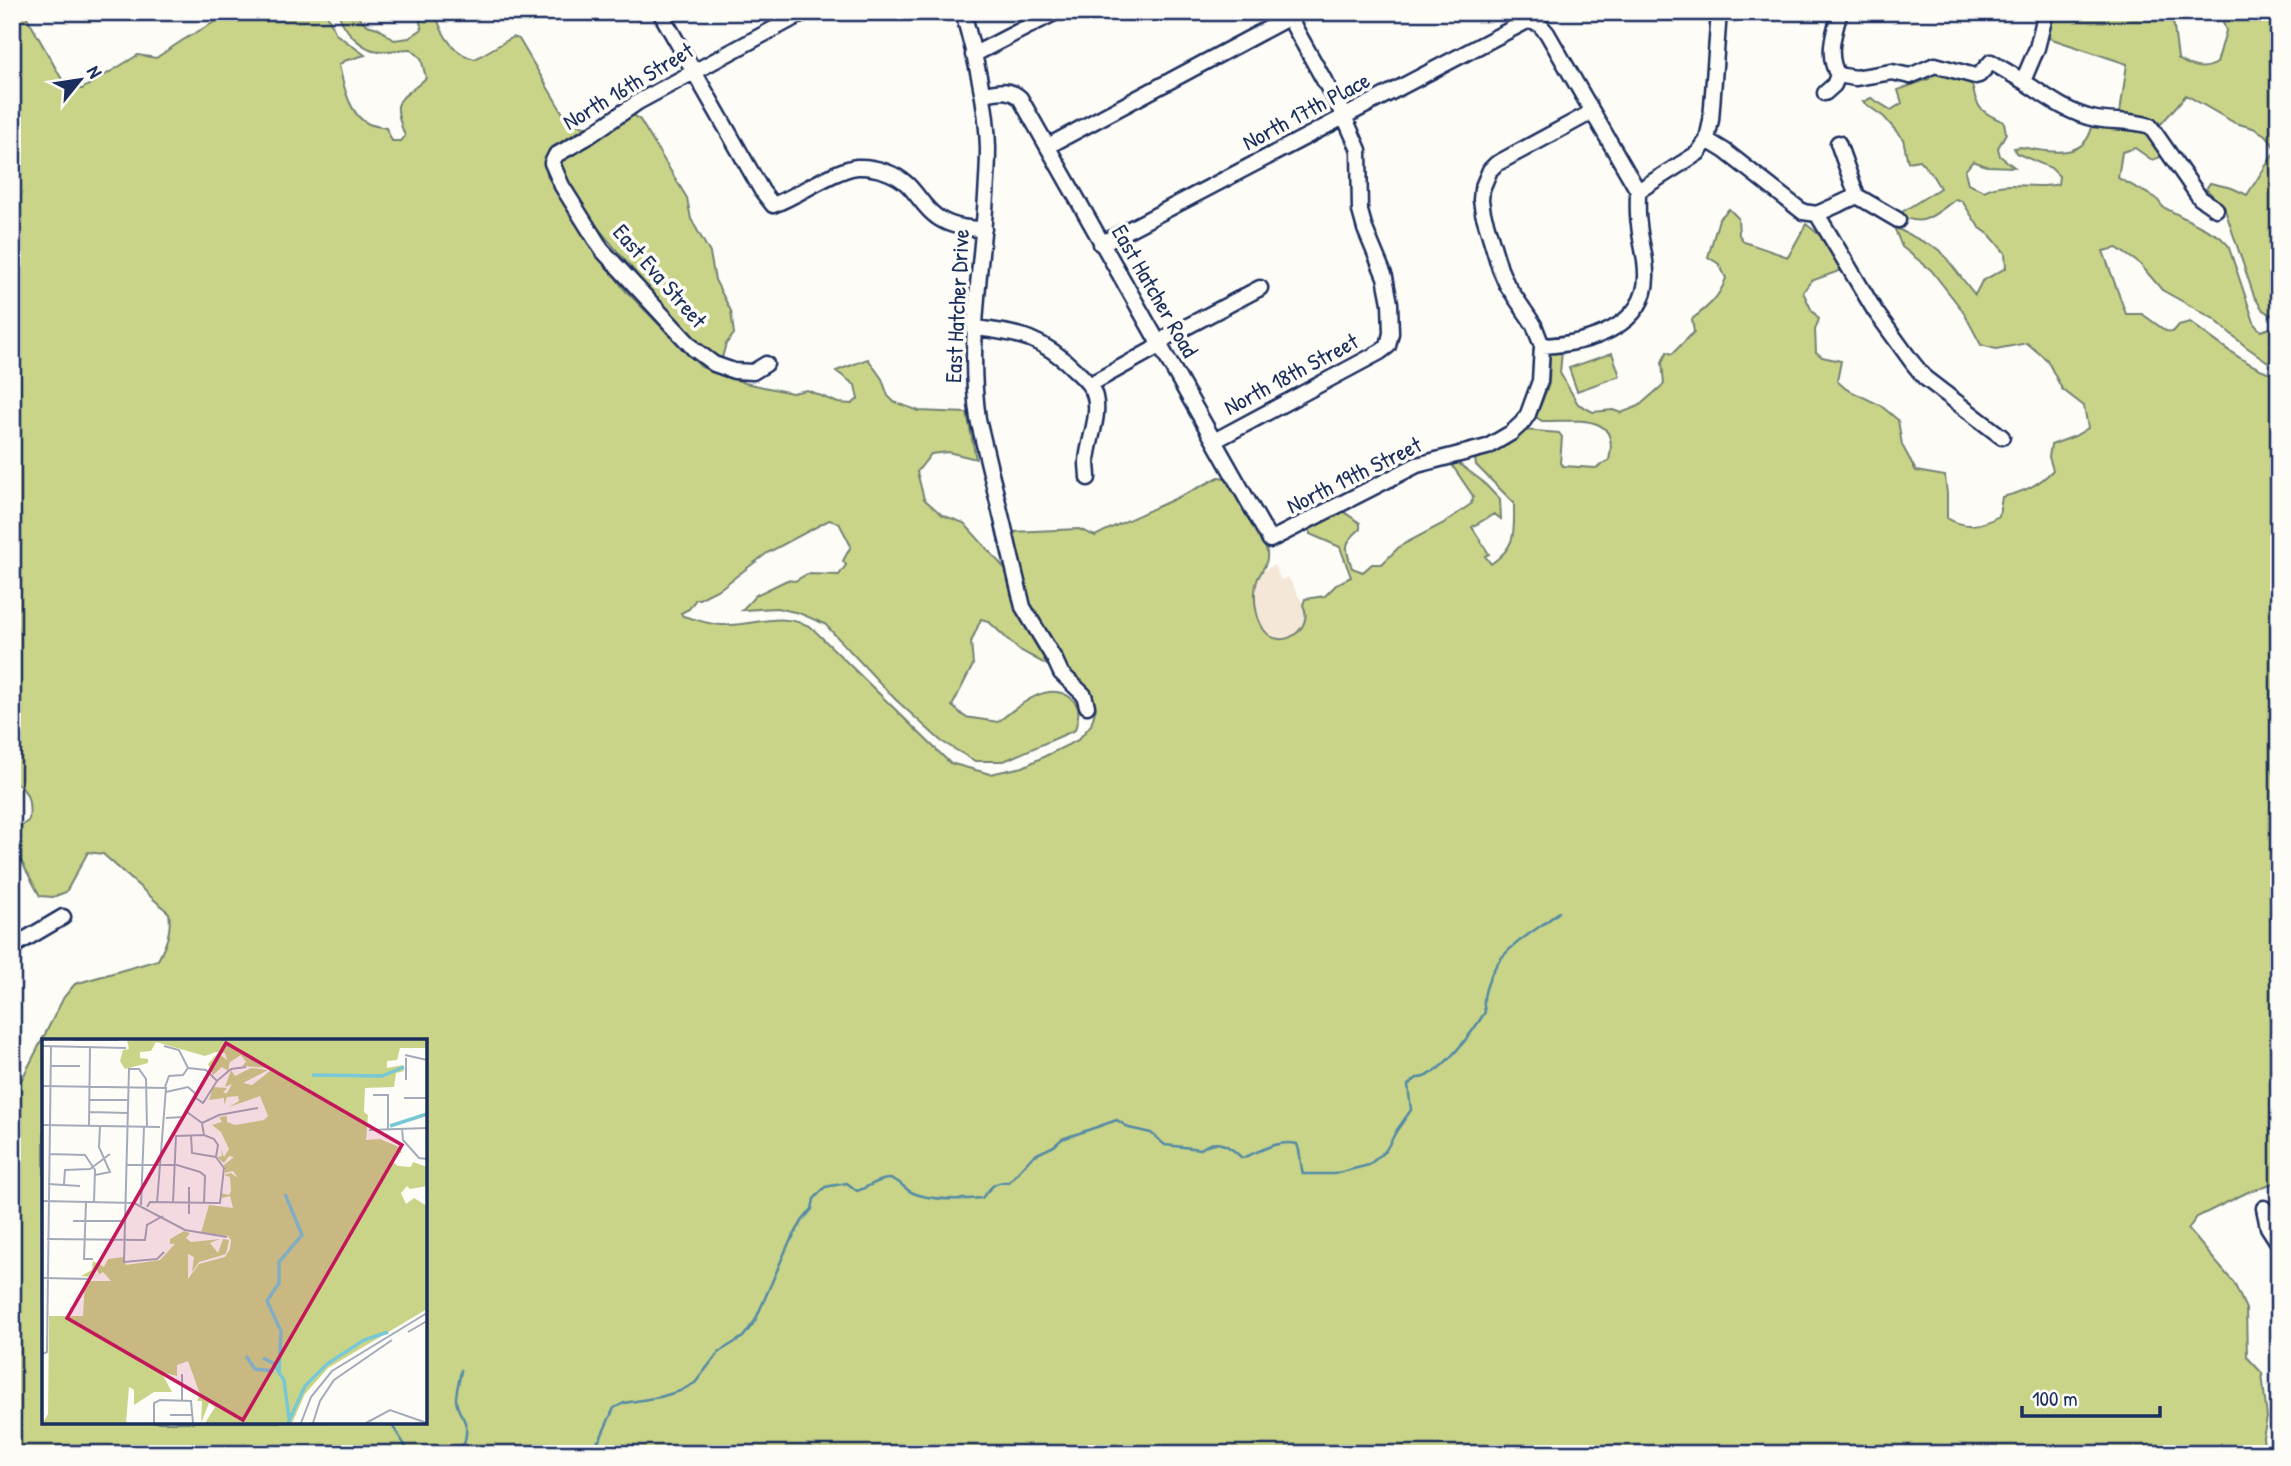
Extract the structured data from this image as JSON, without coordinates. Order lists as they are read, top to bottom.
{
  "streets": {
    "street": [
      "North 16th Street",
      "North 17th Place",
      "East Eva Street",
      "East Hatcher Road",
      "East Hatcher Drive",
      "North 18th Street",
      "North 19th Street"
    ]
  },
  "crossings": [
    ["North 16th Street", "East Eva Street"],
    ["North 17th Place", "East Hatcher Road"],
    ["North 17th Place", "North 18th Street"],
    ["North 17th Place", "North 19th Street"],
    ["East Hatcher Road", "East Hatcher Drive"],
    ["East Hatcher Road", "North 18th Street"],
    ["East Hatcher Road", "North 19th Street"]
  ],
  "scale_bar": "100 m",
  "north": "top right"
}
